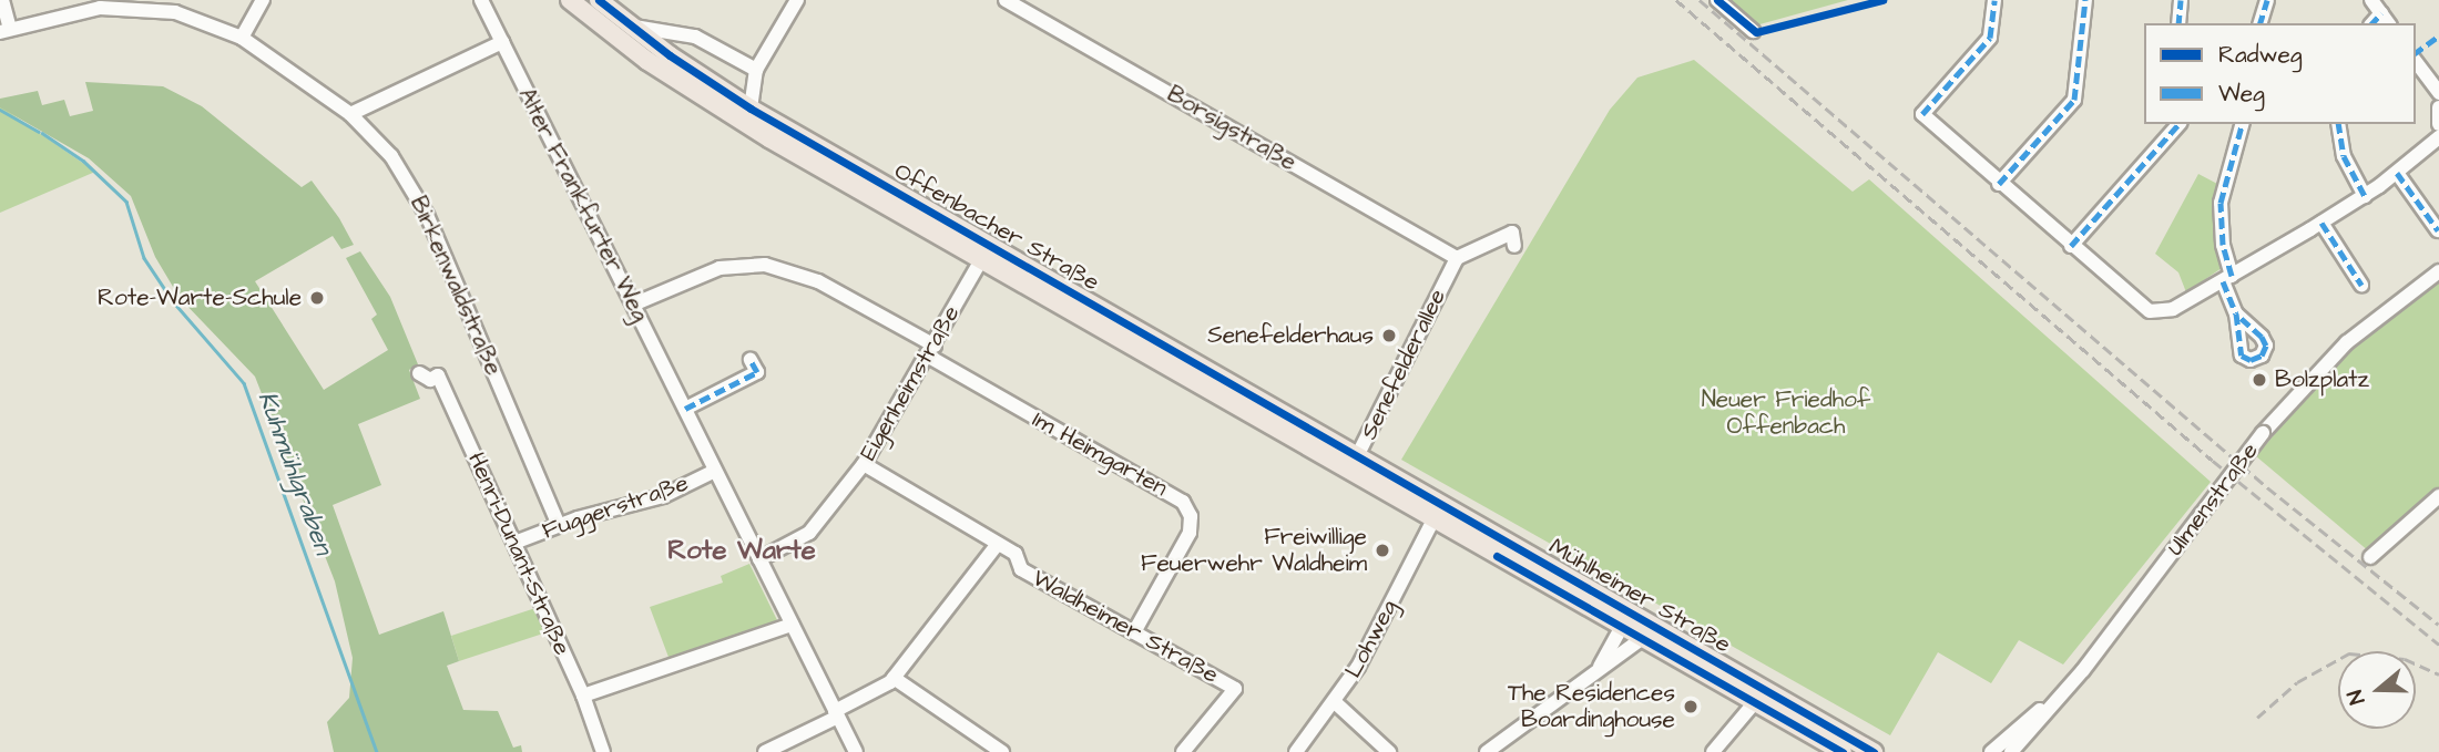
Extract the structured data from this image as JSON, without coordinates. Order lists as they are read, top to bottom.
{
  "streets": {
    "main road": ["Offenbacher Straße", "Mühlheimer Straße"],
    "street": [
      "Borsigstraße",
      "Alter Frankfurter Weg",
      "Birkenwaldstraße",
      "Senefelderallee",
      "Eigenheimstraße",
      "Im Heimgarten",
      "Ulmenstraße",
      "Fuggerstraße",
      "Henri-Dunant-Straße",
      "Waldheimer Straße",
      "Lohweg"
    ]
  },
  "crossings": [
    ["Borsigstraße", "Senefelderallee"],
    ["Alter Frankfurter Weg", "Eigenheimstraße"],
    ["Alter Frankfurter Weg", "Im Heimgarten"],
    ["Alter Frankfurter Weg", "Fuggerstraße"],
    ["Offenbacher Straße", "Senefelderallee"],
    ["Offenbacher Straße", "Eigenheimstraße"],
    ["Offenbacher Straße", "Mühlheimer Straße"],
    ["Birkenwaldstraße", "Fuggerstraße"],
    ["Eigenheimstraße", "Im Heimgarten"],
    ["Eigenheimstraße", "Waldheimer Straße"],
    ["Im Heimgarten", "Waldheimer Straße"],
    ["Fuggerstraße", "Henri-Dunant-Straße"],
    ["Mühlheimer Straße", "Lohweg"]
  ],
  "districts": ["Rote Warte"],
  "water": ["Kuhmühlgraben"],
  "parks": ["Neuer Friedhof Offenbach"],
  "places": [
    "Rote-Warte-Schule",
    "Senefelderhaus",
    "Bolzplatz",
    "Freiwillige Feuerwehr Waldheim",
    "The Residences Boardinghouse"
  ],
  "legend": ["Radweg", "Weg"],
  "north": "left"
}
